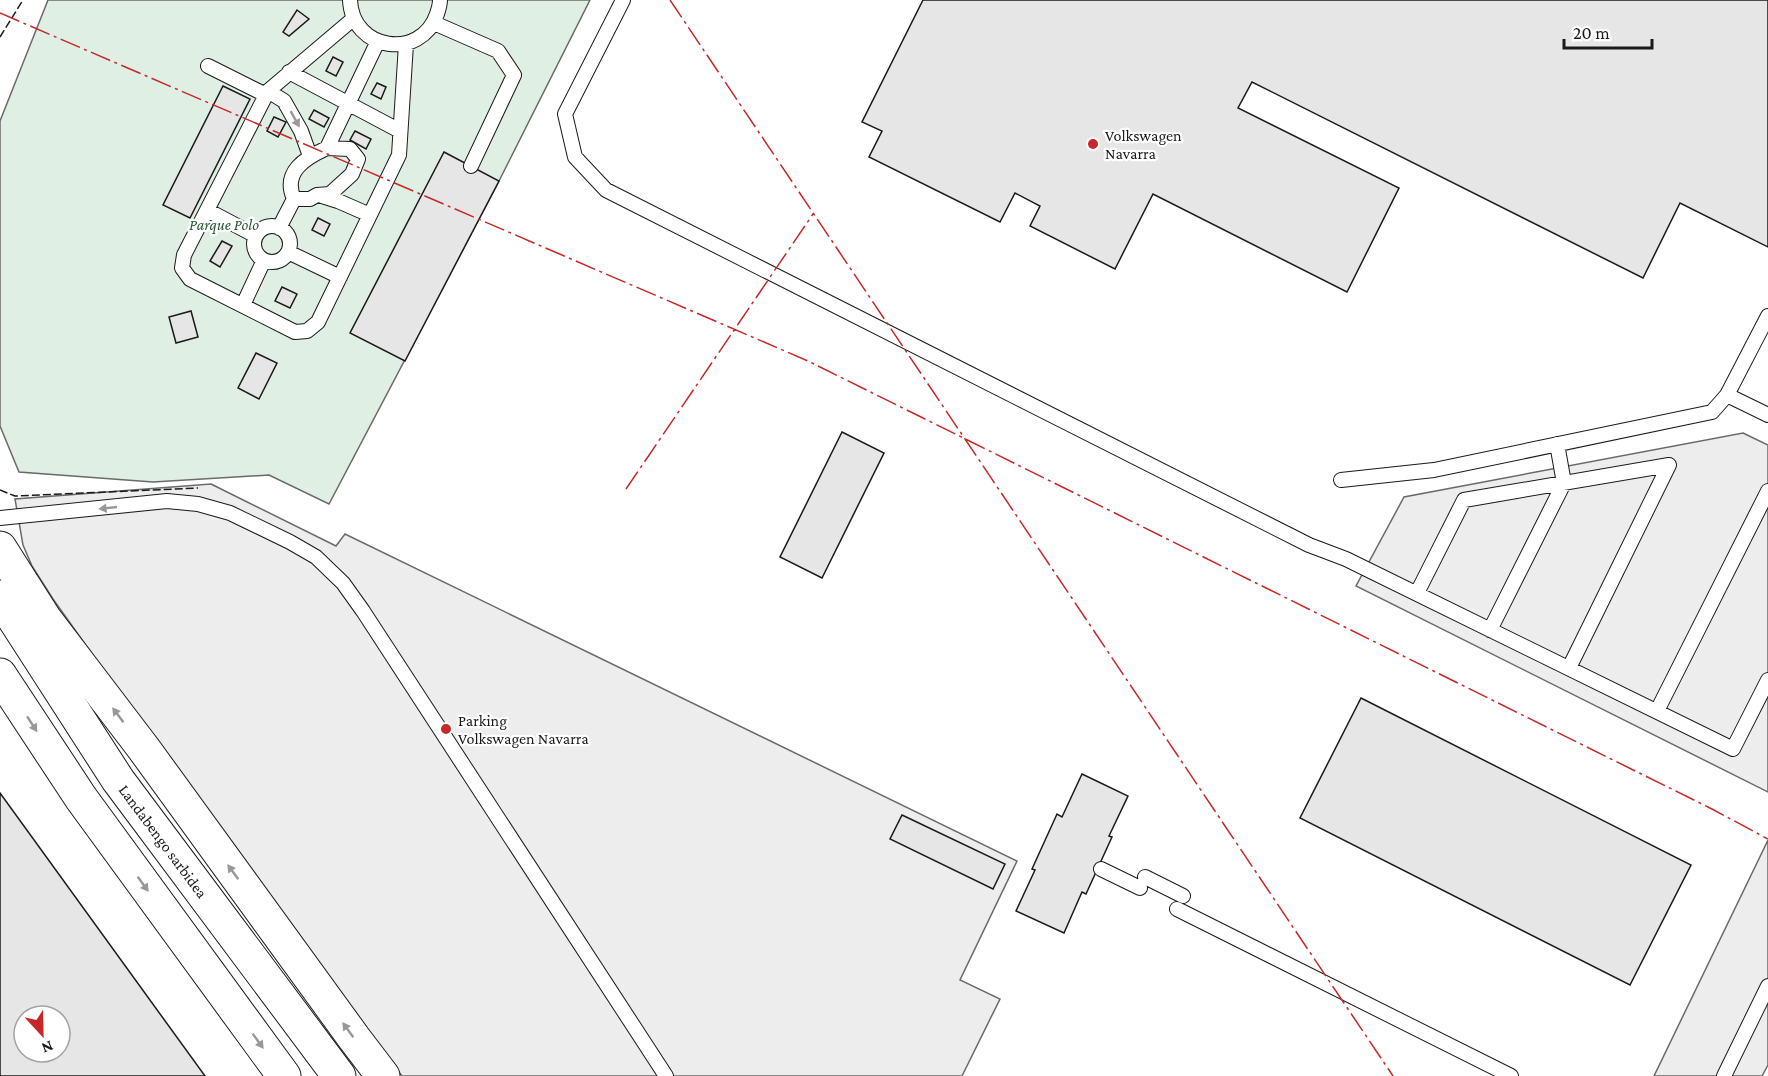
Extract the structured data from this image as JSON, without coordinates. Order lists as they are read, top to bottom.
{
  "streets": {
    "highway": ["Landabengo sarbidea"]
  },
  "parks": ["Parque Polo"],
  "places": ["Volkswagen Navarra", "Parking Volkswagen Navarra"],
  "scale_bar": "20 m",
  "north": "bottom"
}
